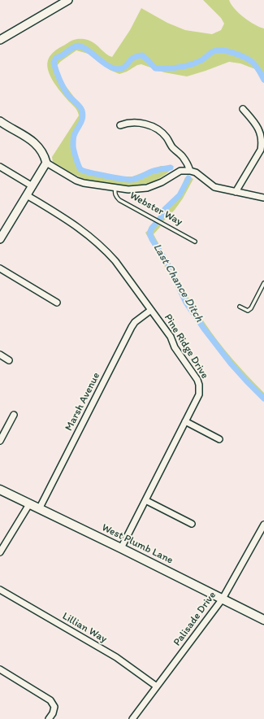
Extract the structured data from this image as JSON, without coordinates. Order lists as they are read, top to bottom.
{
  "streets": {
    "main road": ["West Plumb Lane"],
    "street": [
      "Webster Way",
      "Pine Ridge Drive",
      "Marsh Avenue",
      "Palisade Drive",
      "Lillian Way"
    ]
  },
  "crossings": [
    ["Pine Ridge Drive", "Marsh Avenue"],
    ["Pine Ridge Drive", "West Plumb Lane"],
    ["Marsh Avenue", "West Plumb Lane"],
    ["West Plumb Lane", "Palisade Drive"],
    ["Palisade Drive", "Lillian Way"]
  ],
  "water": ["Last Chance Ditch"]
}
